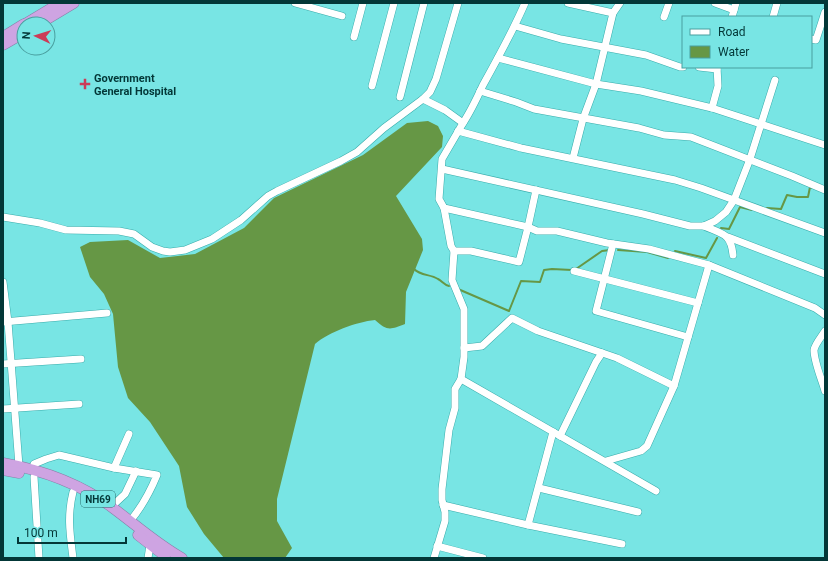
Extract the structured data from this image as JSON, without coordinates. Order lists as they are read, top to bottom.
{
  "streets": {
    "highway": ["NH69"]
  },
  "places": {
    "health": ["Government General Hospital"]
  },
  "legend": ["Road", "Water"],
  "scale_bar": "100 m",
  "north": "left"
}
